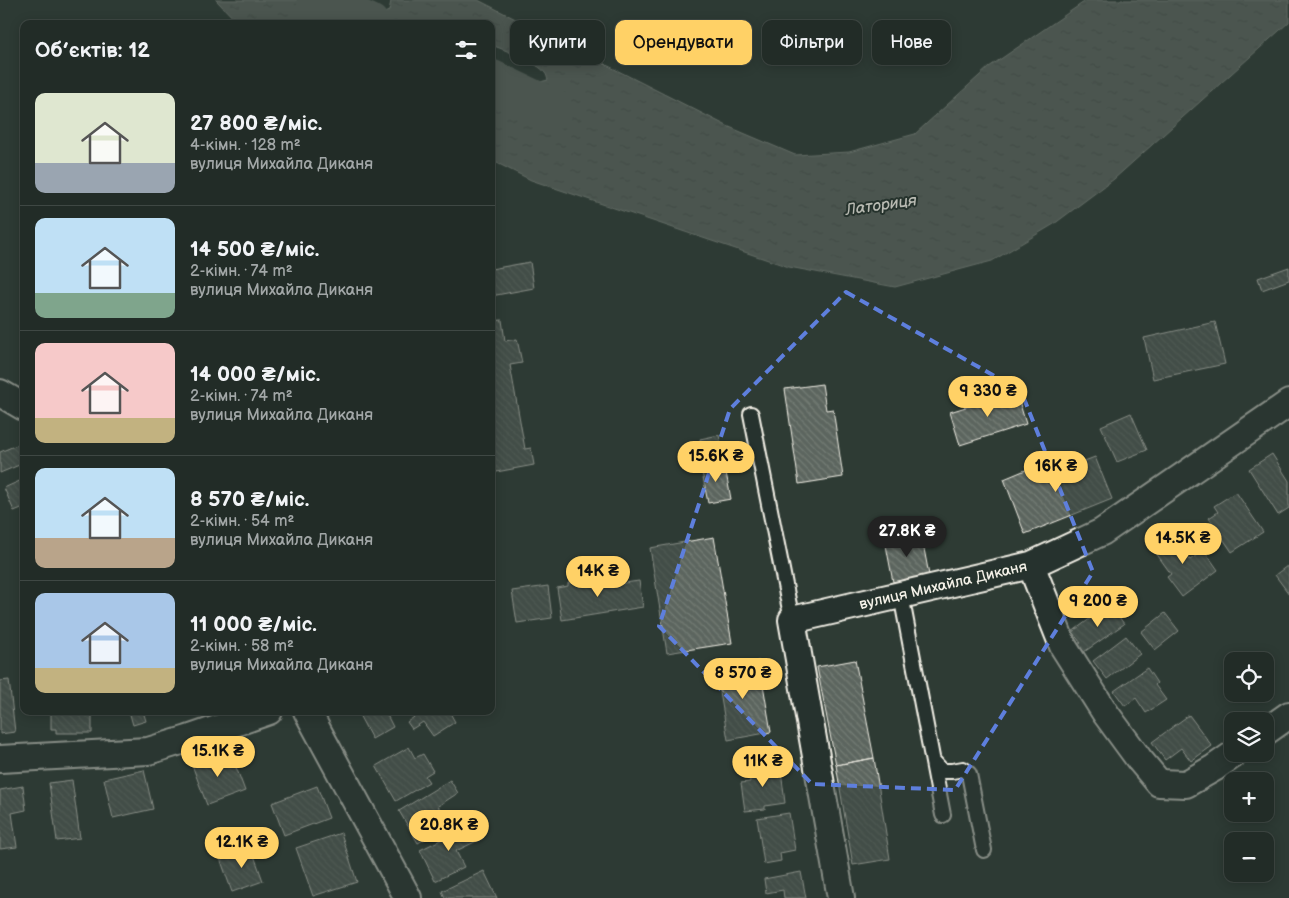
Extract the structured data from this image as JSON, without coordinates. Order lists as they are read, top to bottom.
{
  "streets": {
    "street": ["вулиця Михайла Диканя"]
  },
  "water": ["Латориця"],
  "page": {
    "chip": [
      "Купити",
      "Орендувати",
      "Фільтри",
      "Нове"
    ],
    "heading": "Об’єктів: 12",
    "list": [
      {
        "name": "27 800 ₴/міс.",
        "note": "4-кімн. · 128 m² · вулиця Михайла Диканя"
      },
      {
        "name": "14 500 ₴/міс.",
        "note": "2-кімн. · 74 m² · вулиця Михайла Диканя"
      },
      {
        "name": "14 000 ₴/міс.",
        "note": "2-кімн. · 74 m² · вулиця Михайла Диканя"
      },
      {
        "name": "8 570 ₴/міс.",
        "note": "2-кімн. · 54 m² · вулиця Михайла Диканя"
      },
      {
        "name": "11 000 ₴/міс.",
        "note": "2-кімн. · 58 m² · вулиця Михайла Диканя"
      }
    ],
    "price": [
      "9 330 ₴",
      "15.6K ₴",
      "16K ₴",
      "27.8K ₴",
      "14.5K ₴",
      "14K ₴",
      "9 200 ₴",
      "8 570 ₴",
      "15.1K ₴",
      "11K ₴",
      "20.8K ₴",
      "12.1K ₴"
    ],
    "map_buttons": ["+", "−"]
  }
}
